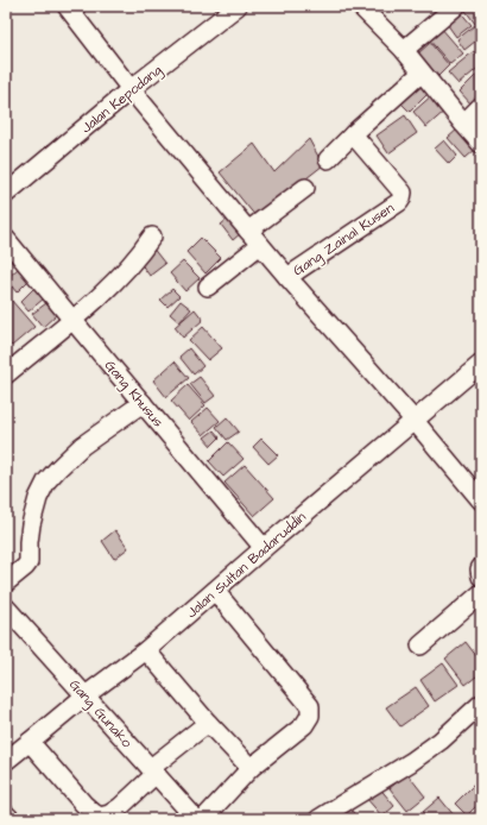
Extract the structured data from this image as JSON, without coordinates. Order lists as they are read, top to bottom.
{
  "streets": {
    "street": [
      "Jalan Kepodang",
      "Gang Zainal Kusen",
      "Gang Khusus",
      "Jalan Sultan Badaruddin",
      "Gang Gunako"
    ]
  },
  "crossings": [
    ["Gang Khusus", "Jalan Sultan Badaruddin"],
    ["Jalan Sultan Badaruddin", "Gang Gunako"]
  ]
}
